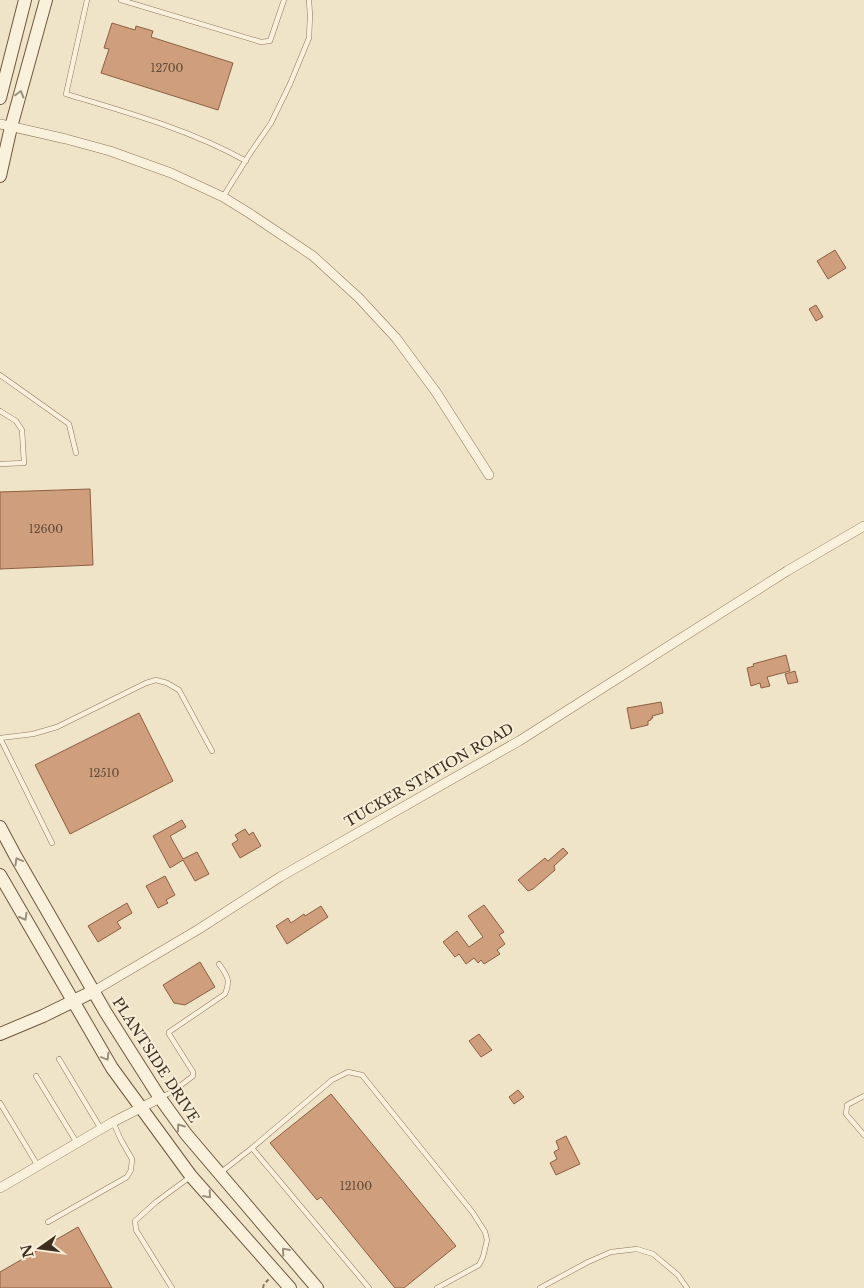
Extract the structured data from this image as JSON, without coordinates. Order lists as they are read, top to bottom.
{
  "streets": {
    "street": ["TUCKER STATION ROAD", "PLANTSIDE DRIVE"]
  },
  "crossings": [
    ["TUCKER STATION ROAD", "PLANTSIDE DRIVE"]
  ],
  "house_numbers": [
    "12700",
    "12600",
    "12510",
    "12100"
  ],
  "north": "left"
}
